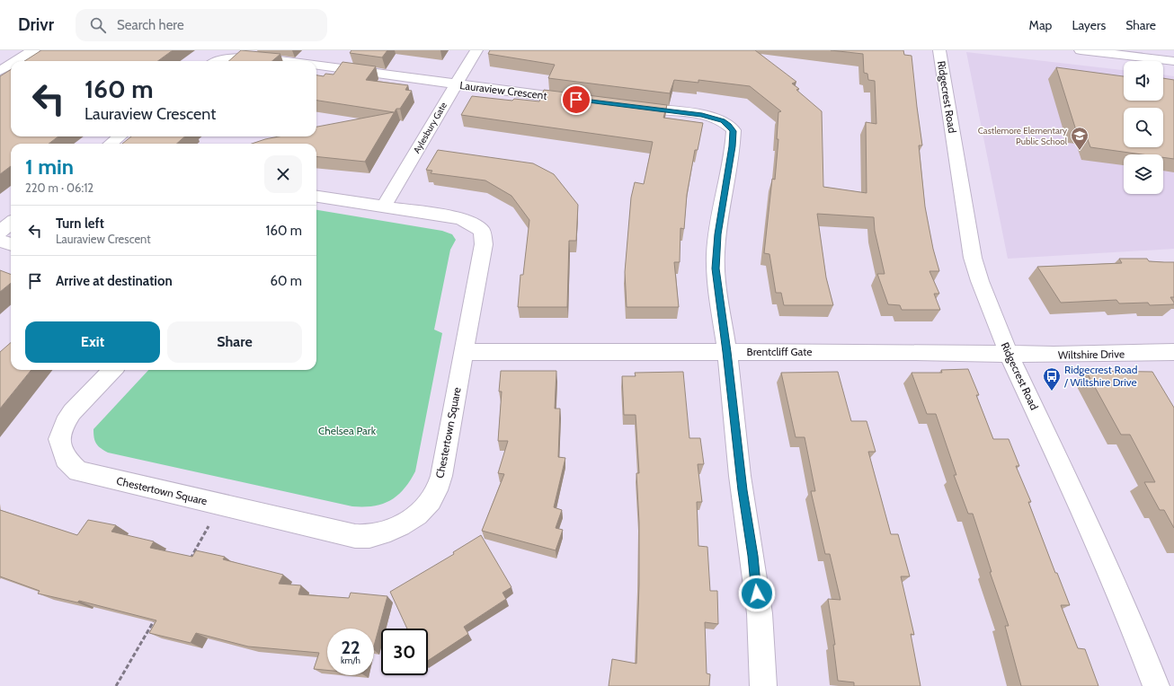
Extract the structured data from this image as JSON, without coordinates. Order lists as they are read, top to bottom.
{
  "streets": {
    "street": [
      "Lauraview Crescent",
      "Ridgecrest Road",
      "Aylesbury Gate",
      "Brentcliff Gate",
      "Wiltshire Drive",
      "Chestertown Square"
    ]
  },
  "crossings": [
    ["Lauraview Crescent", "Aylesbury Gate"],
    ["Ridgecrest Road", "Brentcliff Gate"],
    ["Ridgecrest Road", "Wiltshire Drive"],
    ["Aylesbury Gate", "Chestertown Square"],
    ["Brentcliff Gate", "Wiltshire Drive"],
    ["Brentcliff Gate", "Chestertown Square"]
  ],
  "parks": ["Chelsea Park"],
  "places": {
    "school or university": ["Castlemore Elementary Public School"],
    "bus stop": ["Ridgecrest Road / Wiltshire Drive"]
  },
  "page": {
    "header": "Drivr",
    "search": "Search here",
    "nav": ["Map", "Layers", "Share"],
    "turn": ["160 m", "Lauraview Crescent"],
    "heading": ["1 min", "220 m · 06:12"],
    "list": [
      {
        "name": "Turn left",
        "note": "Lauraview Crescent",
        "value": "160 m"
      },
      {
        "name": "Arrive at destination",
        "value": "60 m"
      }
    ],
    "buttons": ["Exit", "Share"],
    "speed": "22 km/h",
    "limit": "30"
  }
}
